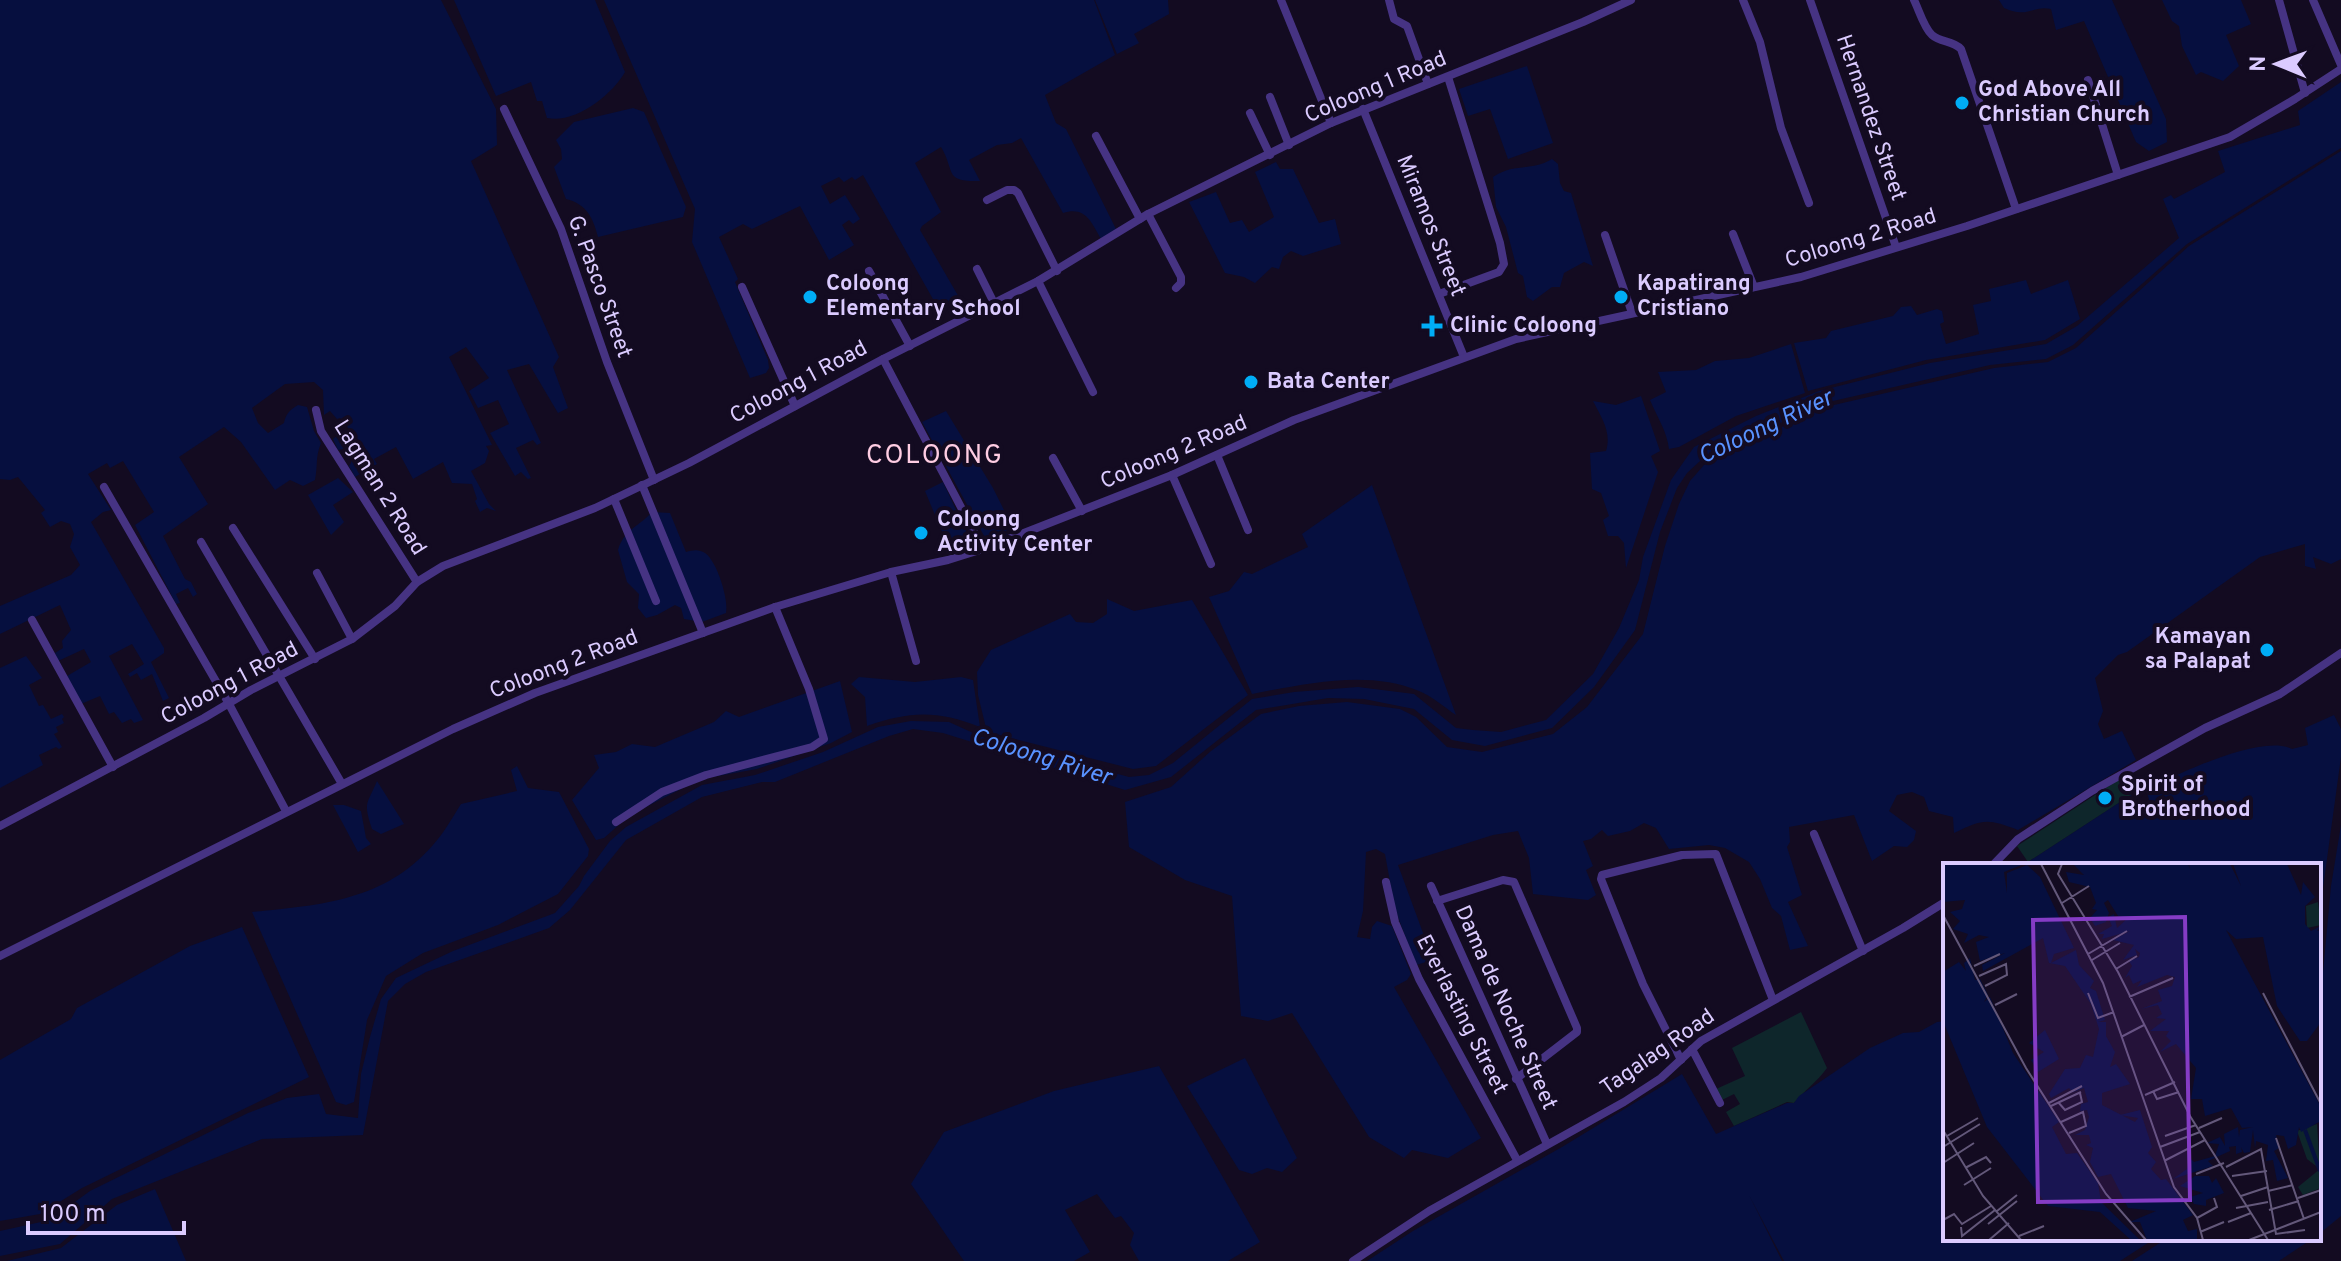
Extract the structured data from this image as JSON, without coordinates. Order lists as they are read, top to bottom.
{
  "streets": {
    "street": [
      "Coloong 1 Road",
      "Hernandez Street",
      "Miramos Street",
      "Coloong 2 Road",
      "G. Pasco Street",
      "Lagman 2 Road",
      "Dama de Noche Street",
      "Everlasting Street",
      "Tagalag Road"
    ]
  },
  "crossings": [
    ["Coloong 1 Road", "Miramos Street"],
    ["Coloong 1 Road", "G. Pasco Street"],
    ["Coloong 1 Road", "Lagman 2 Road"],
    ["Hernandez Street", "Coloong 2 Road"],
    ["Miramos Street", "Coloong 2 Road"],
    ["Dama de Noche Street", "Tagalag Road"],
    ["Everlasting Street", "Tagalag Road"]
  ],
  "districts": ["COLOONG"],
  "water": ["Coloong River"],
  "places": {
    "other": [
      "God Above All Christian Church",
      "Coloong Elementary School",
      "Kapatirang Cristiano",
      "Bata Center",
      "Coloong Activity Center",
      "Kamayan sa Palapat",
      "Spirit of Brotherhood"
    ],
    "health": ["Clinic Coloong"]
  },
  "scale_bar": "100 m",
  "north": "left"
}
